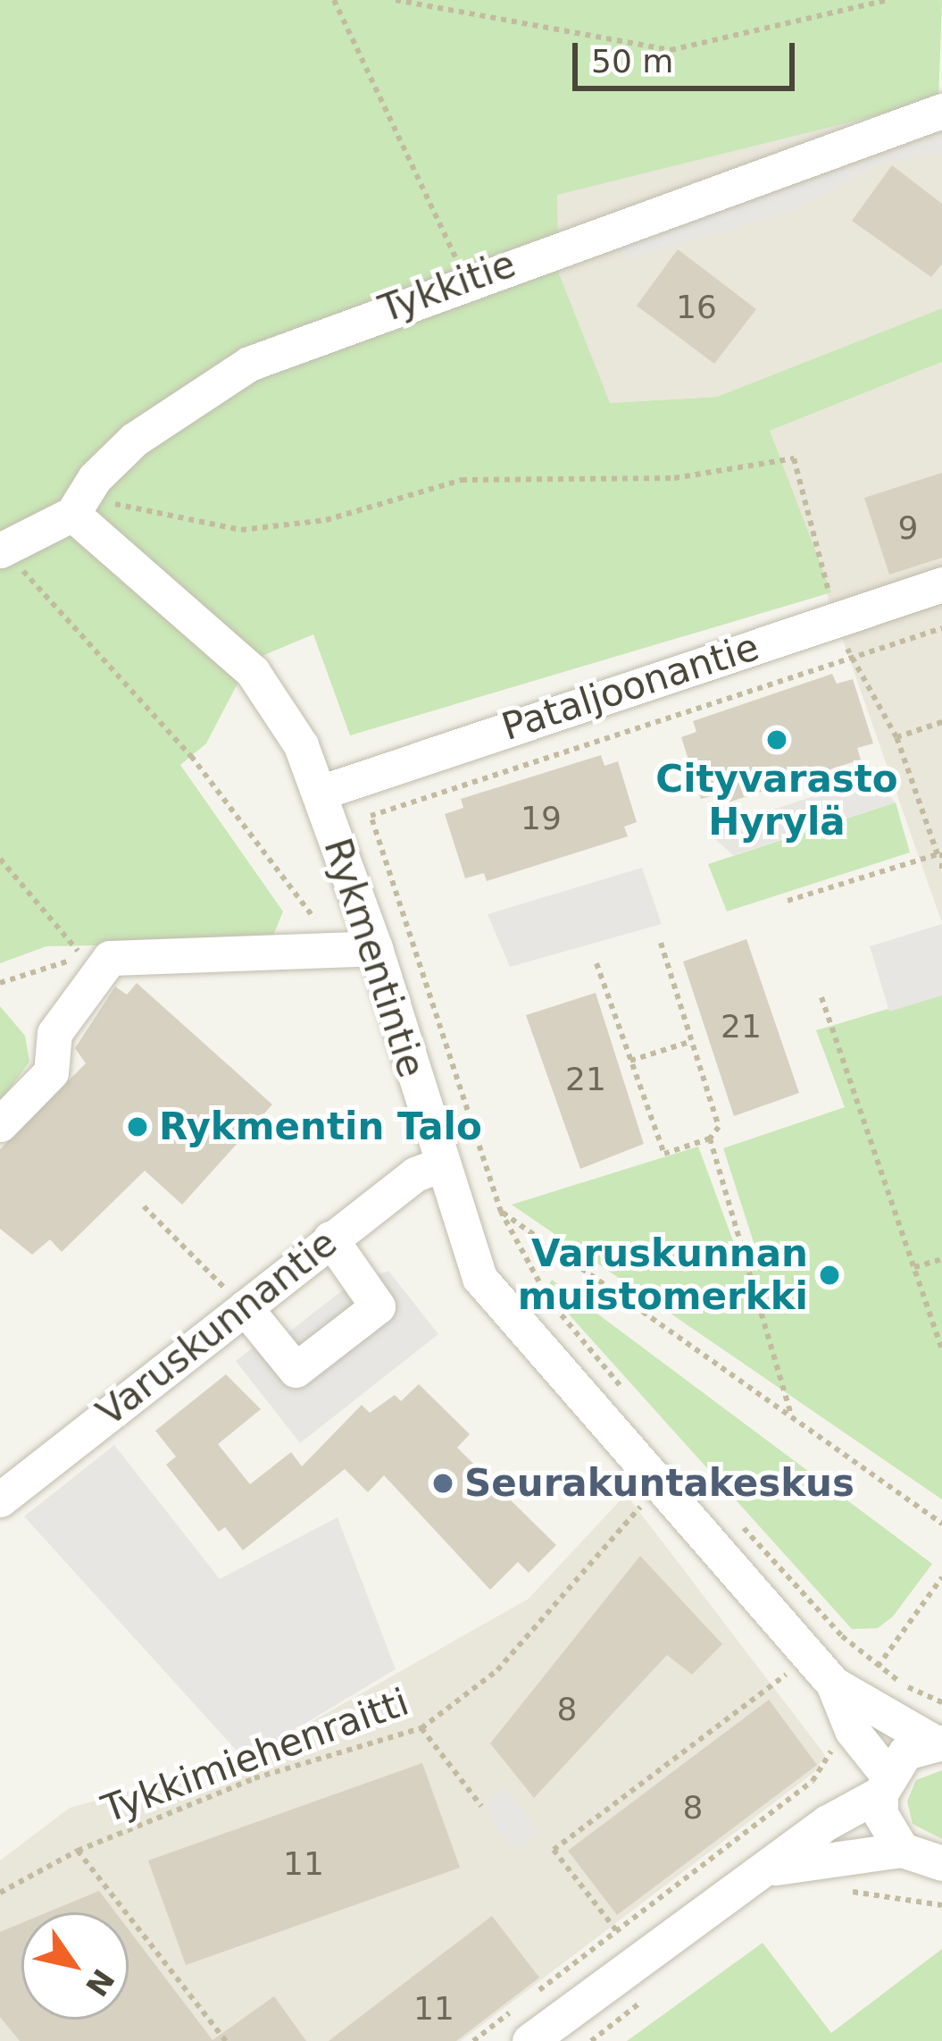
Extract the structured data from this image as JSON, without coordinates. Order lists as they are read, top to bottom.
{
  "streets": {
    "street": [
      "Tykkitie",
      "Pataljoonantie",
      "Rykmentintie",
      "Varuskunnantie"
    ],
    "path": ["Tykkimiehenraitti"]
  },
  "crossings": [
    ["Tykkitie", "Rykmentintie"],
    ["Pataljoonantie", "Rykmentintie"],
    ["Rykmentintie", "Varuskunnantie"]
  ],
  "places": [
    "Cityvarasto Hyrylä",
    "Rykmentin Talo",
    "Varuskunnan muistomerkki",
    "Seurakuntakeskus"
  ],
  "house_numbers": [
    "16",
    "9",
    "19",
    "21",
    "21",
    "8",
    "8",
    "11",
    "11"
  ],
  "scale_bar": "50 m",
  "north": "bottom right"
}
